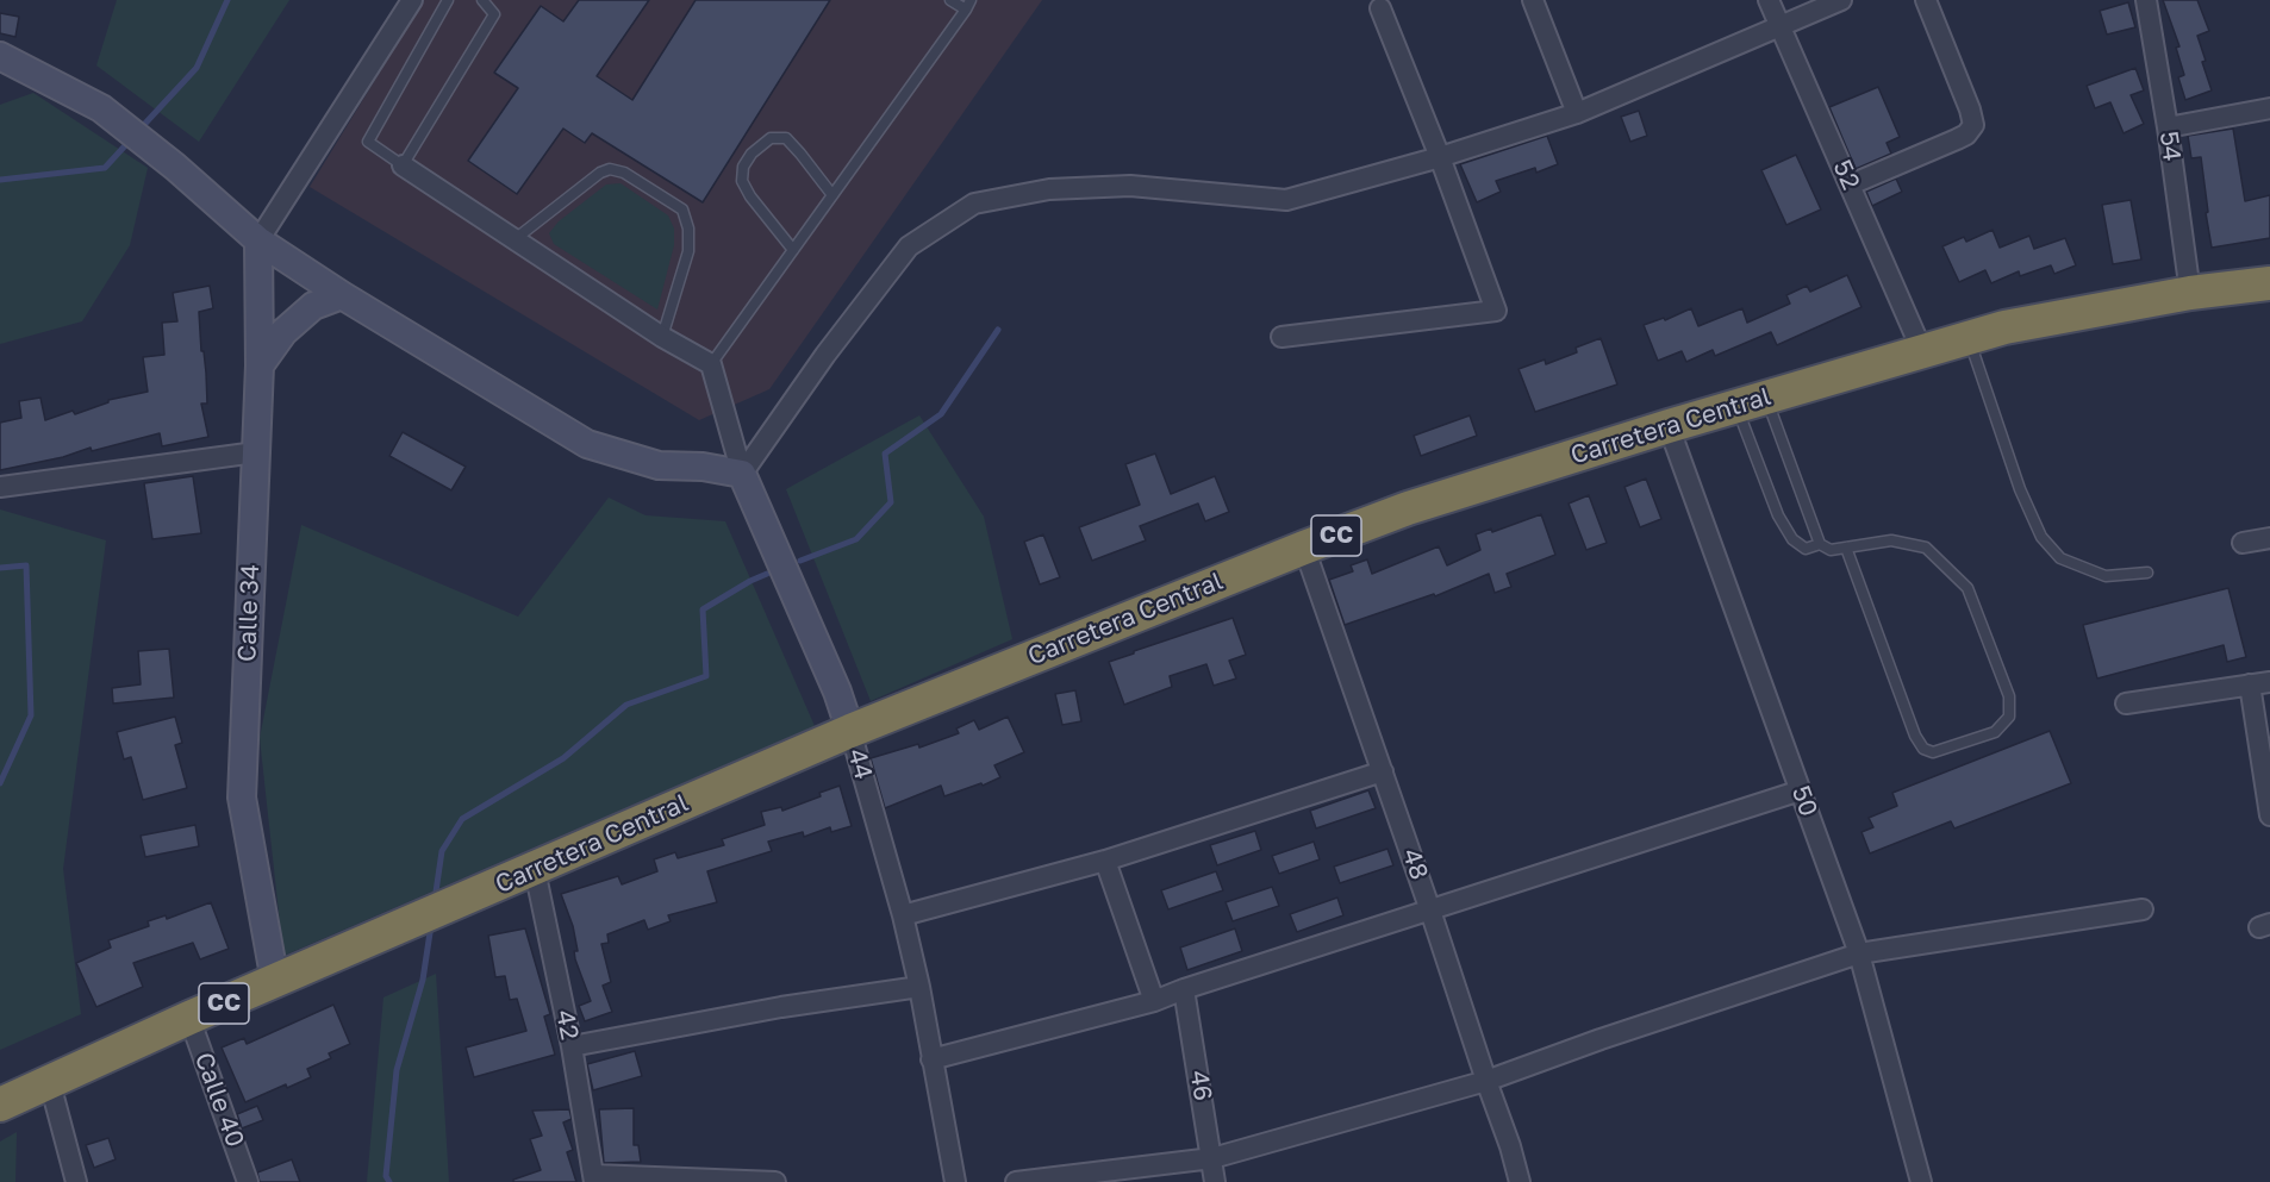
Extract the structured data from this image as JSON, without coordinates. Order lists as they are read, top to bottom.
{
  "streets": {
    "highway": ["Carretera Central", "CC"],
    "street": [
      "54",
      "52",
      "Calle 34",
      "44",
      "50",
      "48",
      "42",
      "46",
      "Calle 40"
    ]
  },
  "crossings": [
    ["54", "Carretera Central"],
    ["52", "Carretera Central"],
    ["Carretera Central", "Calle 34"],
    ["Carretera Central", "44"],
    ["Carretera Central", "50"],
    ["Carretera Central", "48"],
    ["Carretera Central", "42"],
    ["Carretera Central", "Calle 40"]
  ]
}
